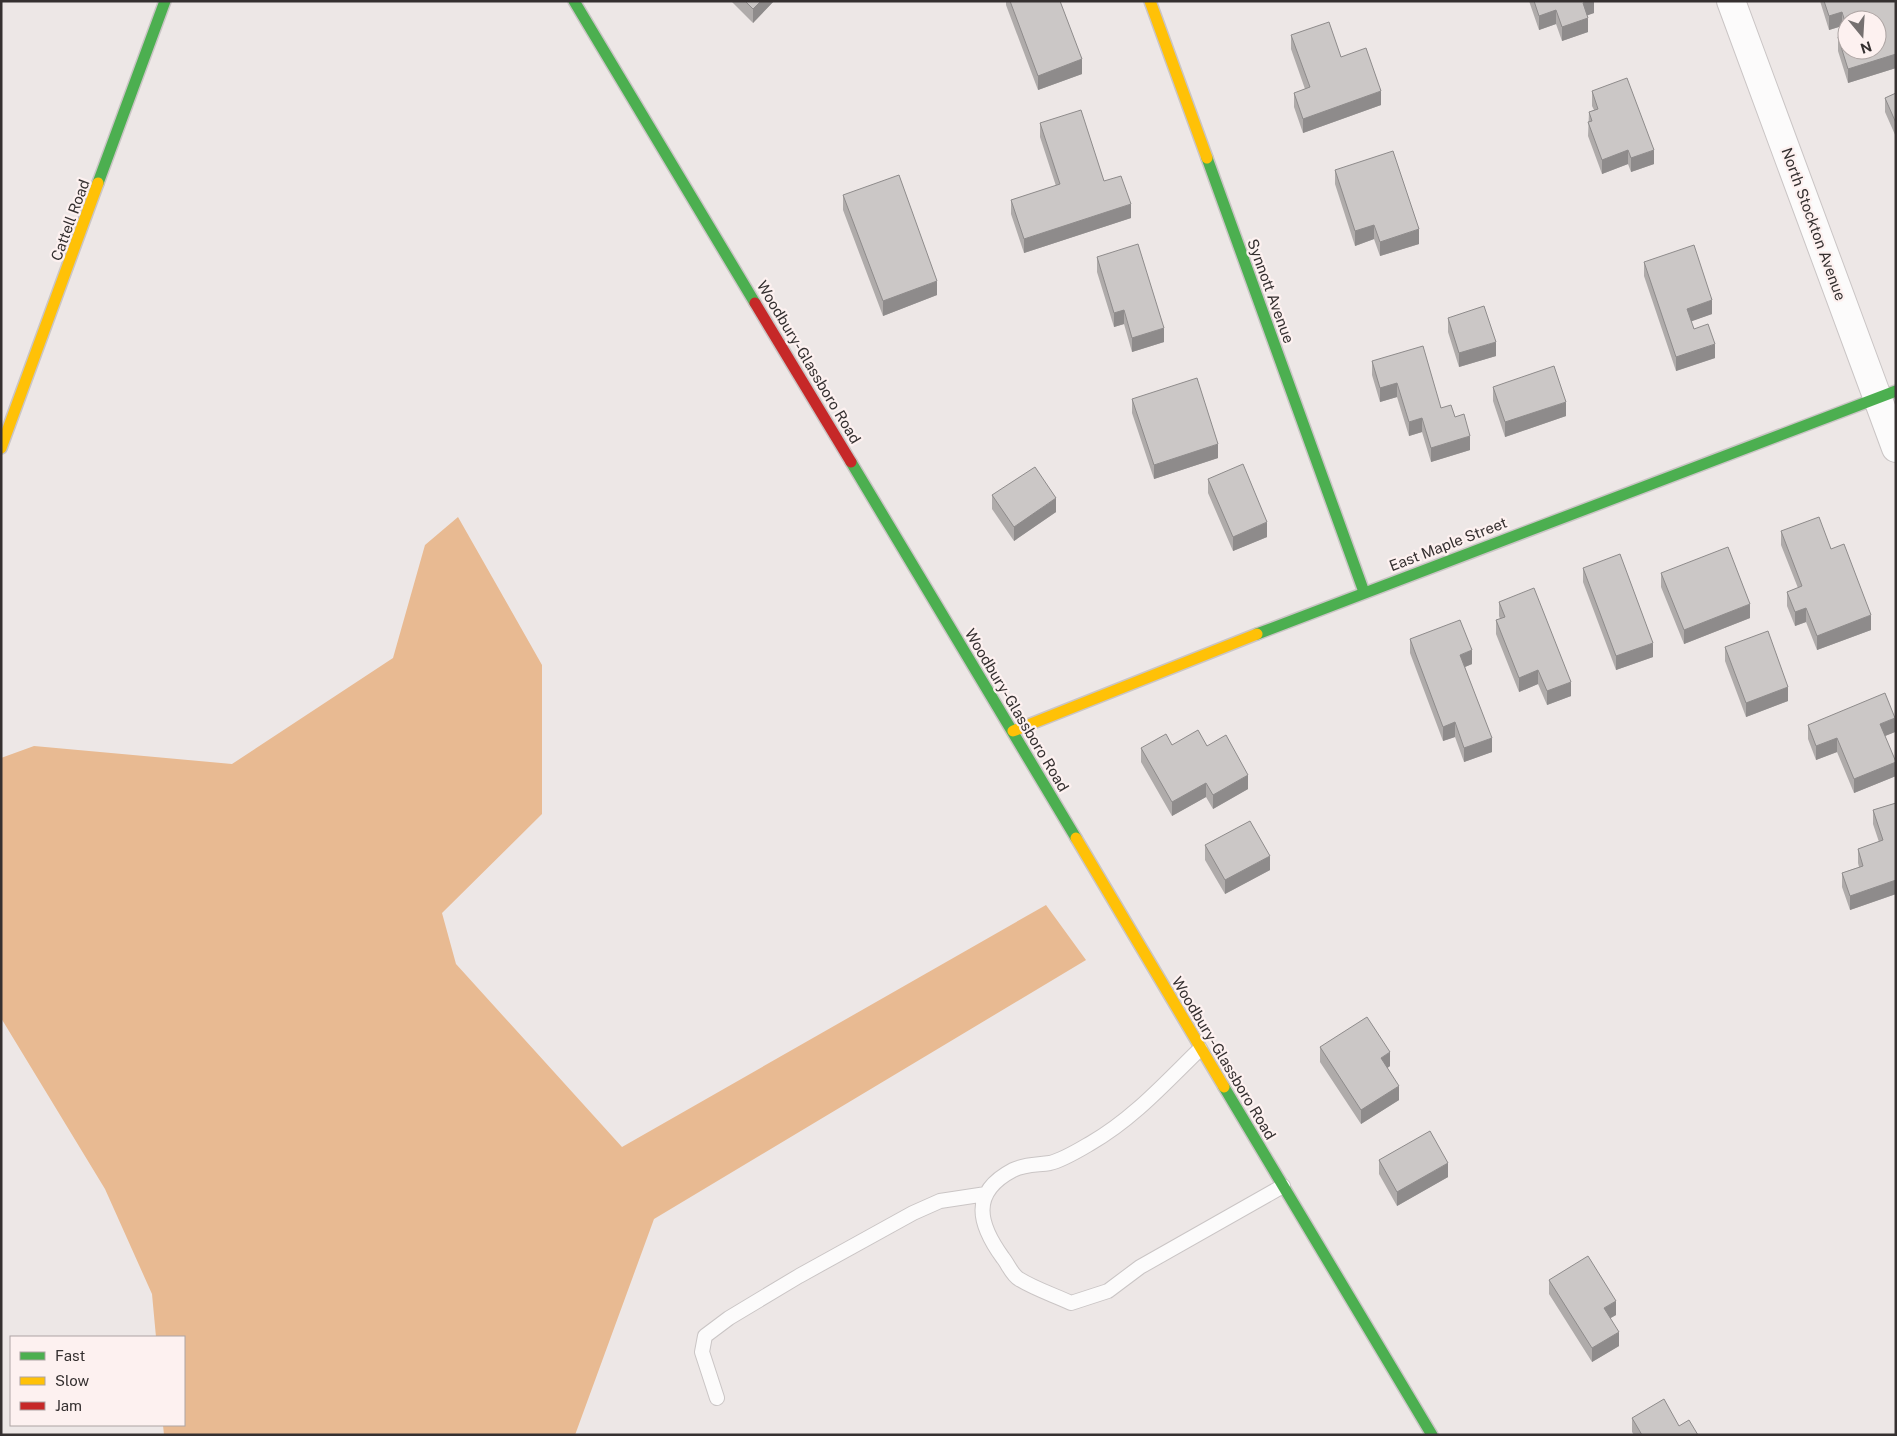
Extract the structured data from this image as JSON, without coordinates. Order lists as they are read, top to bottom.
{
  "streets": {
    "street": [
      "Cattell Road",
      "North Stockton Avenue",
      "Synnott Avenue",
      "Woodbury-Glassboro Road",
      "East Maple Street"
    ]
  },
  "crossings": [
    ["North Stockton Avenue", "East Maple Street"],
    ["Synnott Avenue", "East Maple Street"],
    ["Woodbury-Glassboro Road", "East Maple Street"]
  ],
  "legend": ["Fast", "Slow", "Jam"],
  "north": "bottom"
}
